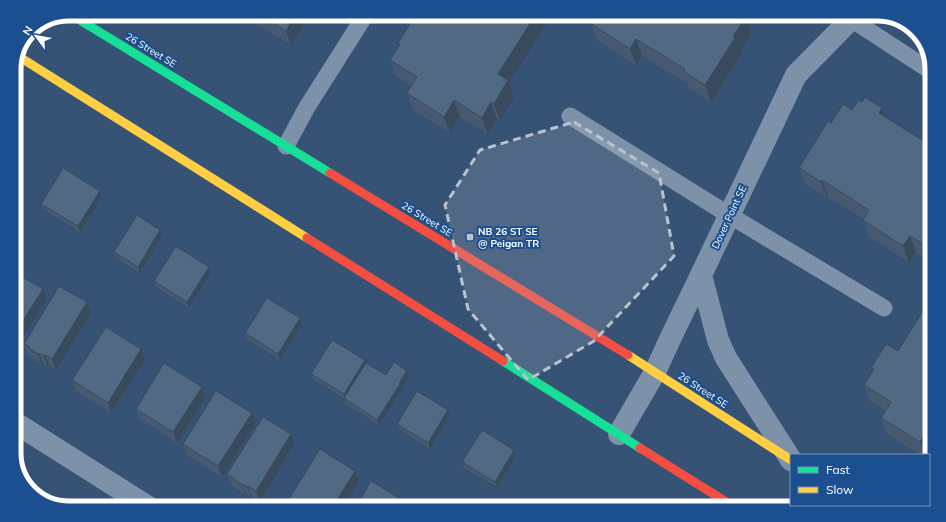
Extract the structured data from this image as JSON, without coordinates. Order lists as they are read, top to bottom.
{
  "streets": {
    "street": ["26 Street SE", "Dover Point SE"]
  },
  "crossings": [
    ["26 Street SE", "Dover Point SE"]
  ],
  "places": {
    "transit": ["NB 26 ST SE @ Peigan TR"]
  },
  "legend": ["Fast", "Slow"],
  "north": "top left"
}
